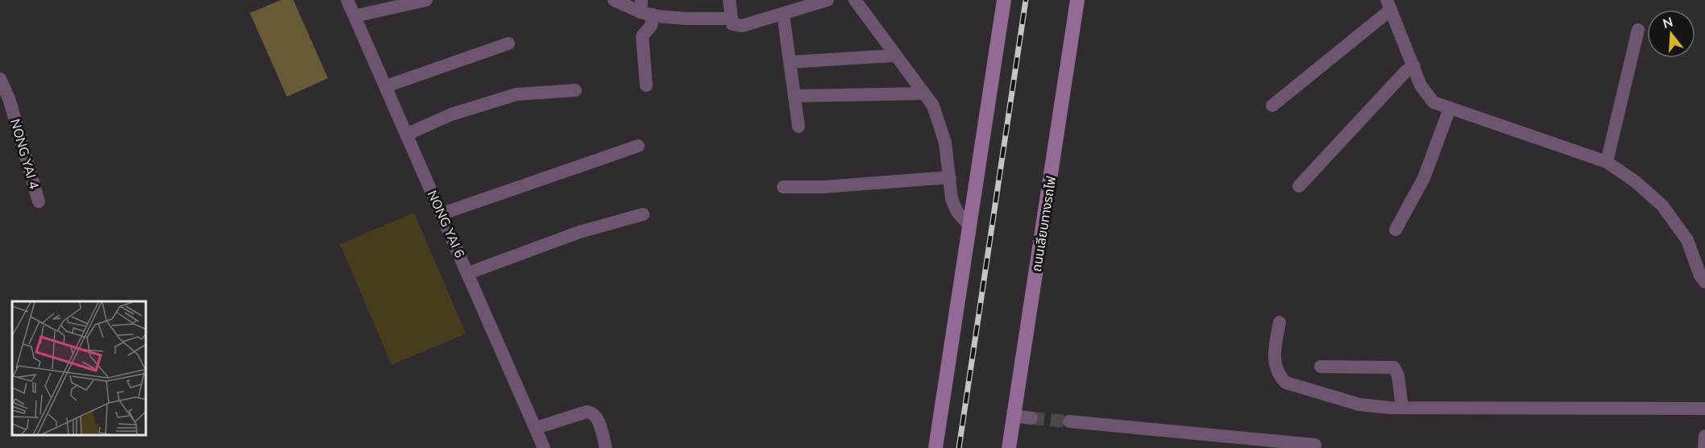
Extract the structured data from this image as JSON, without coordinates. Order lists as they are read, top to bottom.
{
  "streets": {
    "street": ["NONG YAI 4", "NONG YAI 6", "ถนนเลียบทางรถไฟ"]
  },
  "north": "top"
}
